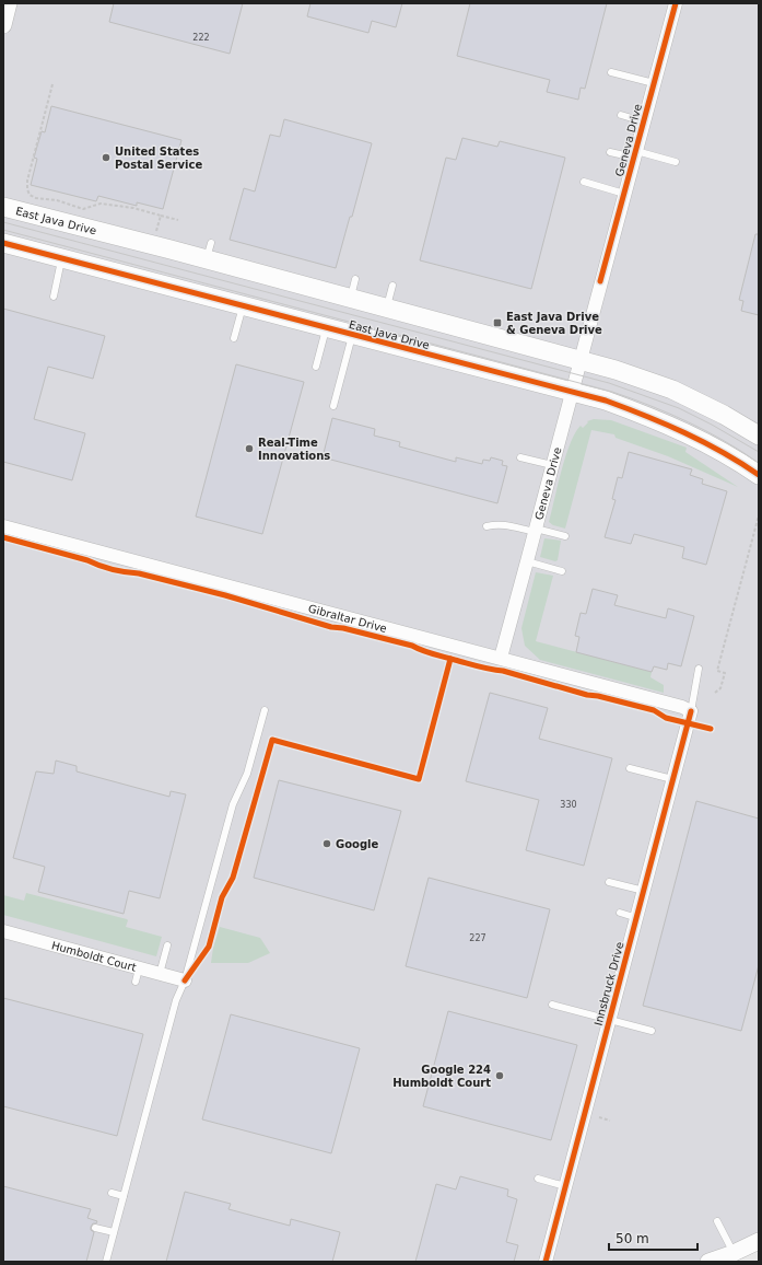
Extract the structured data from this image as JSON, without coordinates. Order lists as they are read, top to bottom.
{
  "streets": {
    "main road": ["East Java Drive"],
    "street": [
      "Geneva Drive",
      "Gibraltar Drive",
      "Humboldt Court",
      "Innsbruck Drive"
    ]
  },
  "crossings": [
    ["Geneva Drive", "East Java Drive"],
    ["Geneva Drive", "Gibraltar Drive"],
    ["Gibraltar Drive", "Innsbruck Drive"]
  ],
  "places": {
    "other": [
      "United States Postal Service",
      "Real-Time Innovations",
      "Google",
      "Google 224 Humboldt Court"
    ],
    "transit": ["East Java Drive & Geneva Drive"]
  },
  "house_numbers": ["222", "330", "227"],
  "scale_bar": "50 m"
}
